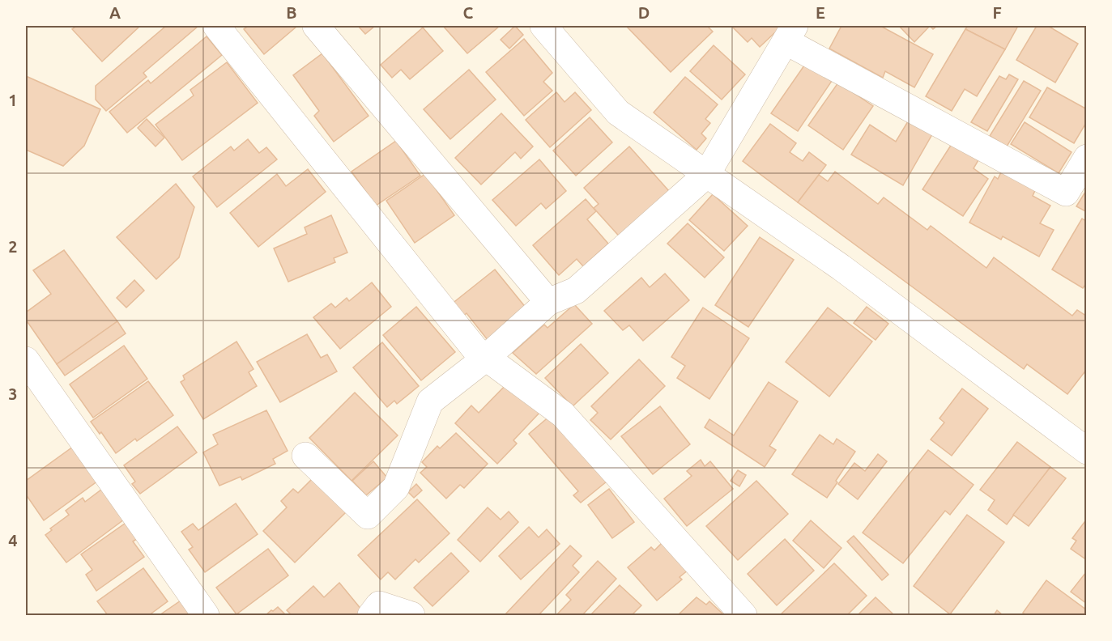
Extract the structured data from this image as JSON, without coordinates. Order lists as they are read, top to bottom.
{
  "grid": {
    "columns": [
      "A",
      "B",
      "C",
      "D",
      "E",
      "F"
    ],
    "rows": [
      "1",
      "2",
      "3",
      "4"
    ]
  }
}
